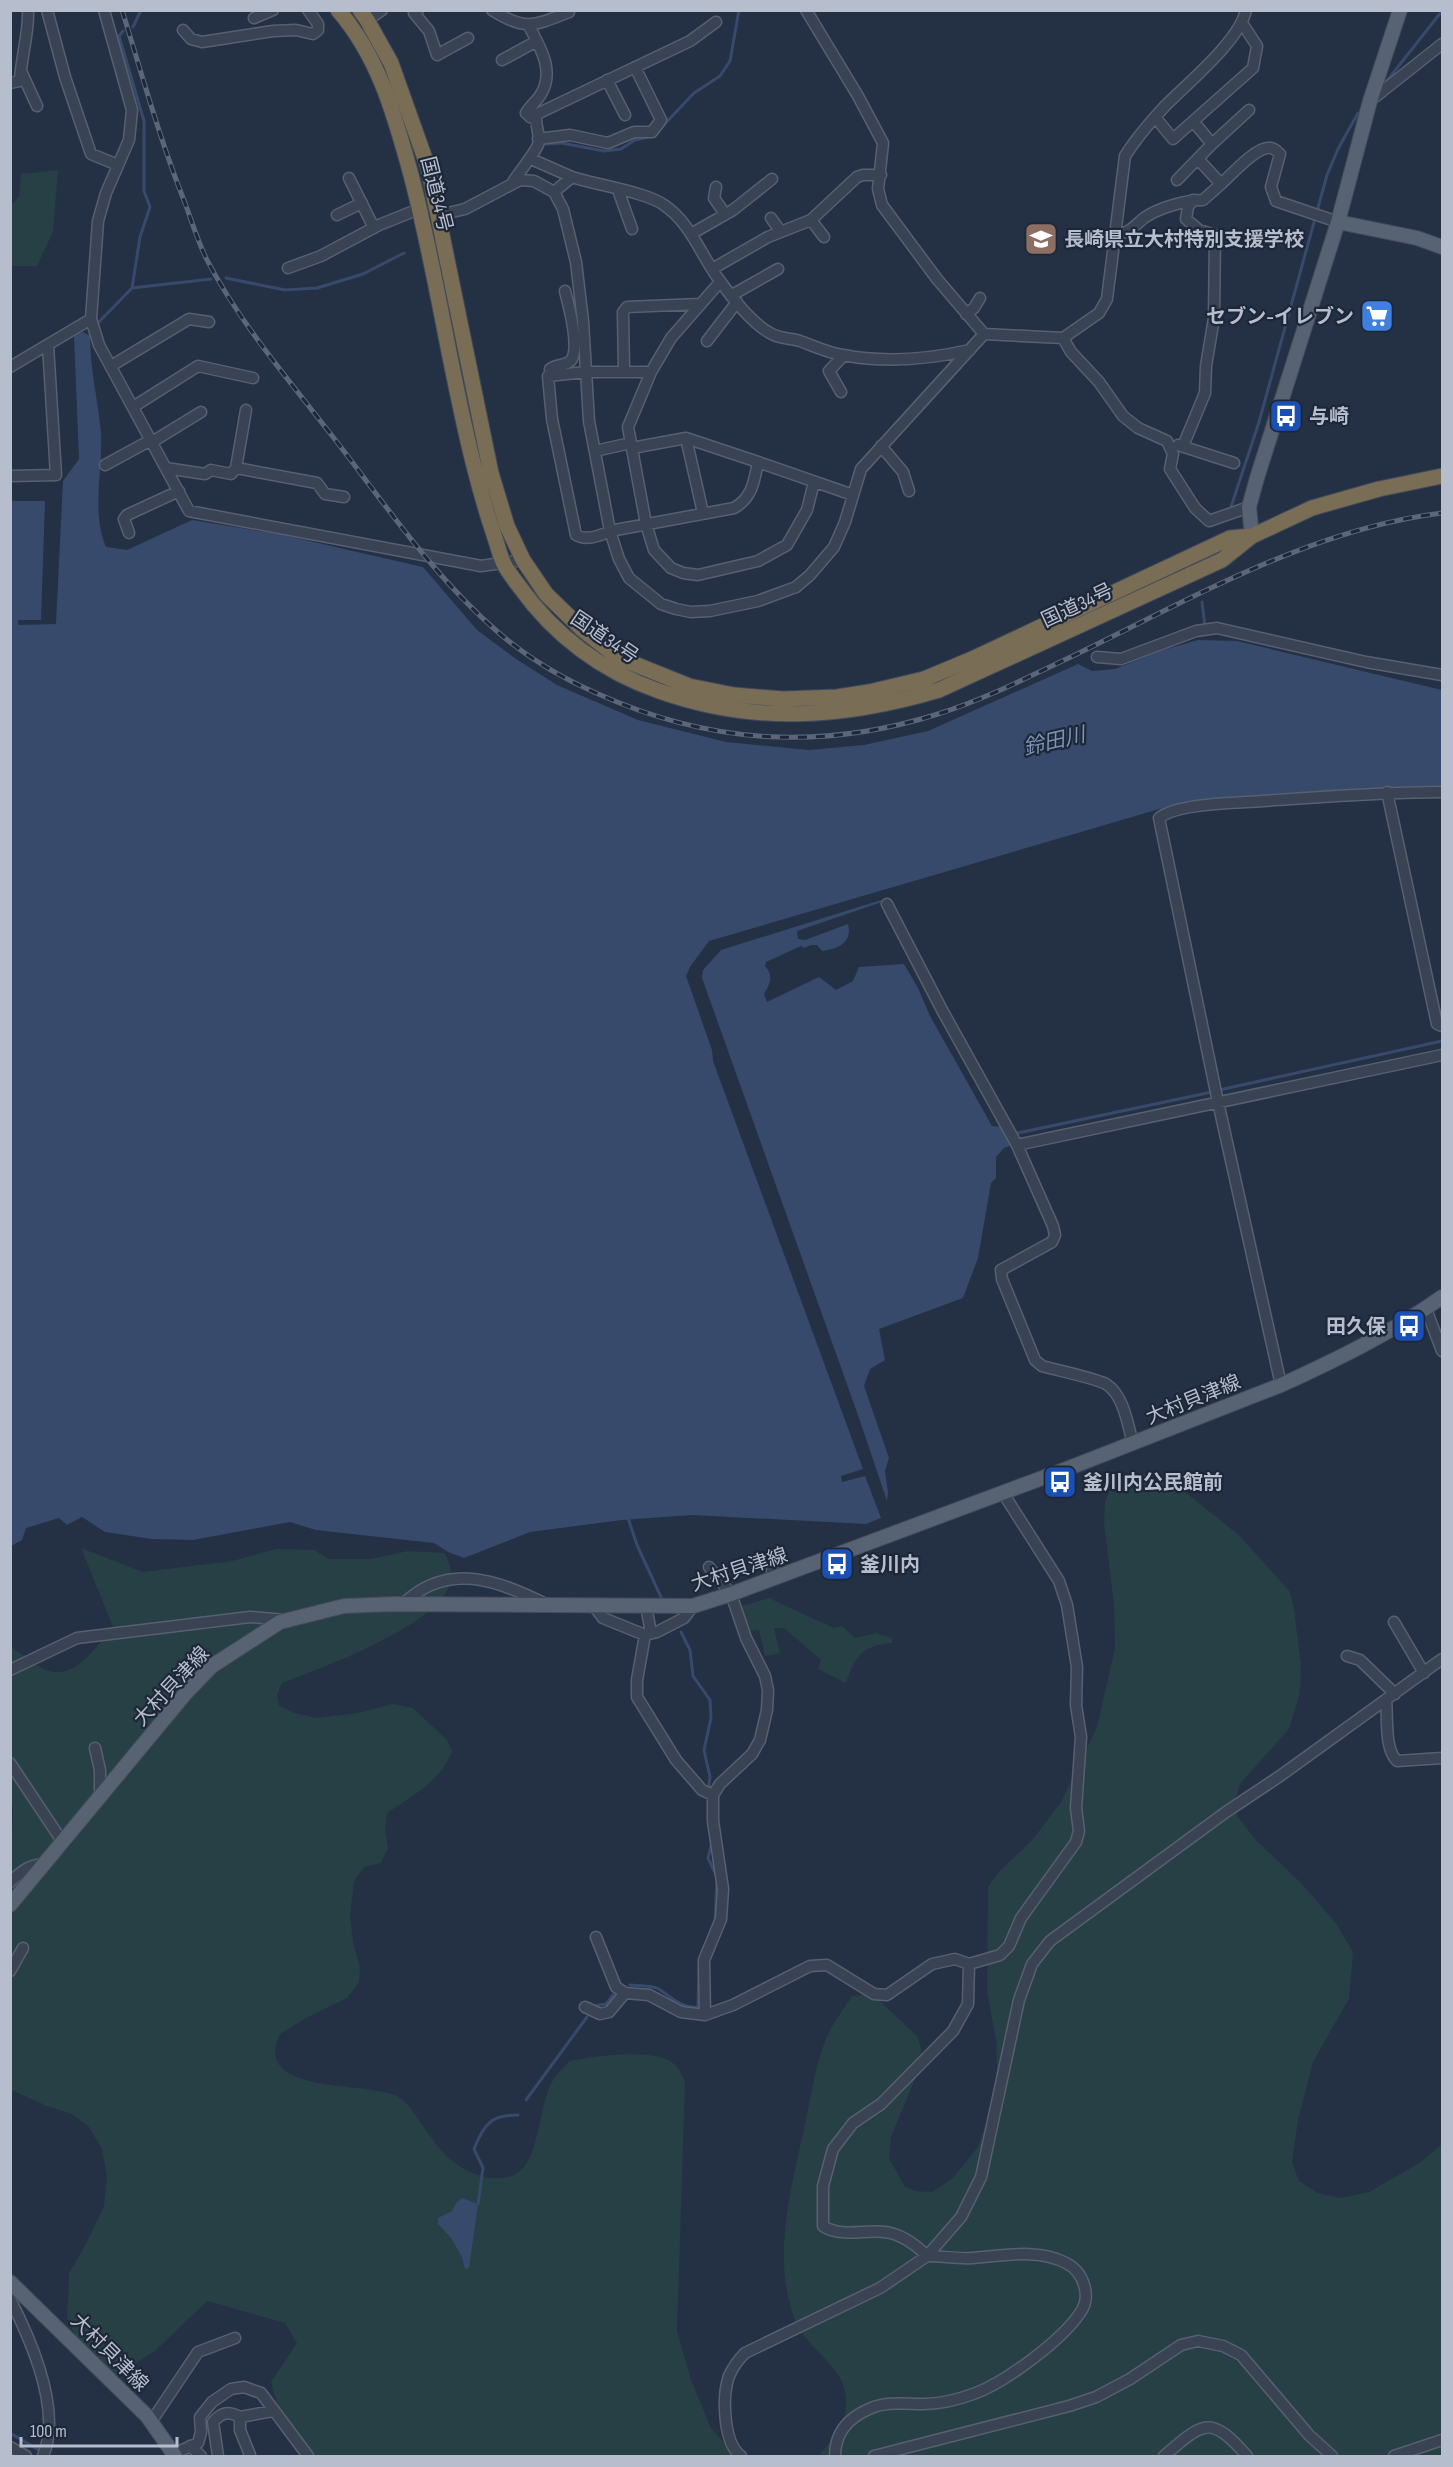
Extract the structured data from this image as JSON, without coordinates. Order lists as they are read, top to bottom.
{
  "streets": {
    "highway": ["国道34号"],
    "main road": ["大村貝津線"]
  },
  "water": ["鈴田川"],
  "places": {
    "school or university": ["長崎県立大村特別支援学校"],
    "supermarket": ["セブン-イレブン"],
    "bus stop": [
      "与崎",
      "田久保",
      "釜川内公民館前",
      "釜川内"
    ]
  },
  "scale_bar": "100 m"
}
